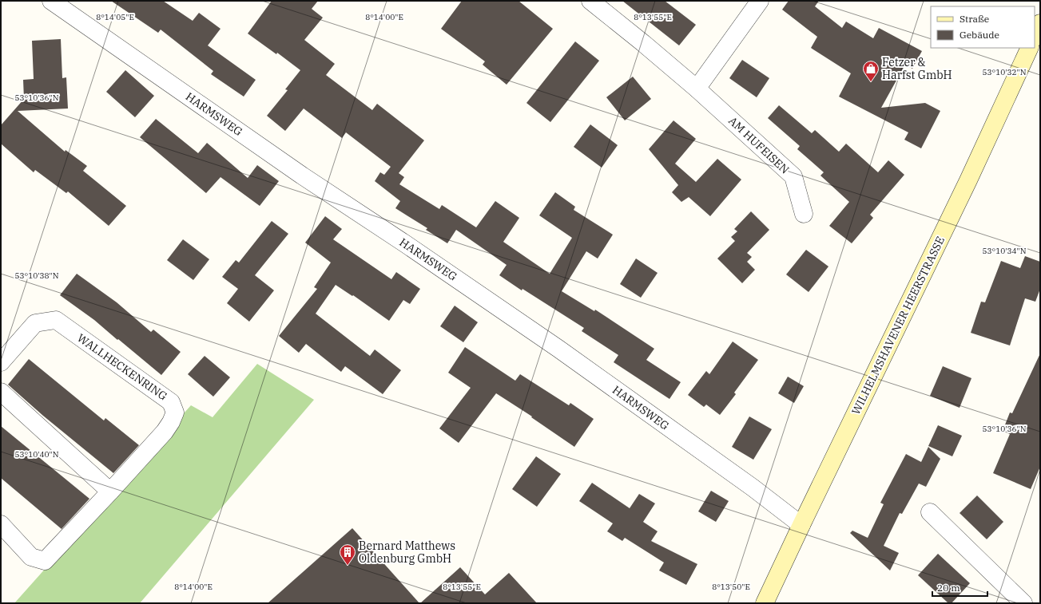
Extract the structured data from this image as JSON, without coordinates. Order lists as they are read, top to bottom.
{
  "streets": {
    "street": [
      "HARMSWEG",
      "AM HUFEISEN",
      "WILHELMSHAVENER HEERSTRASSE",
      "WALLHECKENRING"
    ]
  },
  "crossings": [
    ["HARMSWEG", "WILHELMSHAVENER HEERSTRASSE"]
  ],
  "places": {
    "shop": ["Fetzer & Harfst GmbH"],
    "building": ["Bernard Matthews Oldenburg GmbH"]
  },
  "legend": ["Straße", "Gebäude"],
  "scale_bar": "20 m",
  "coordinates": [
    "8°14'05\"E",
    "8°14'00\"E",
    "8°13'55\"E",
    "53°10'32\"N",
    "53°10'36\"N",
    "53°10'34\"N",
    "53°10'38\"N",
    "53°10'40\"N",
    "8°13'50\"E"
  ]
}
